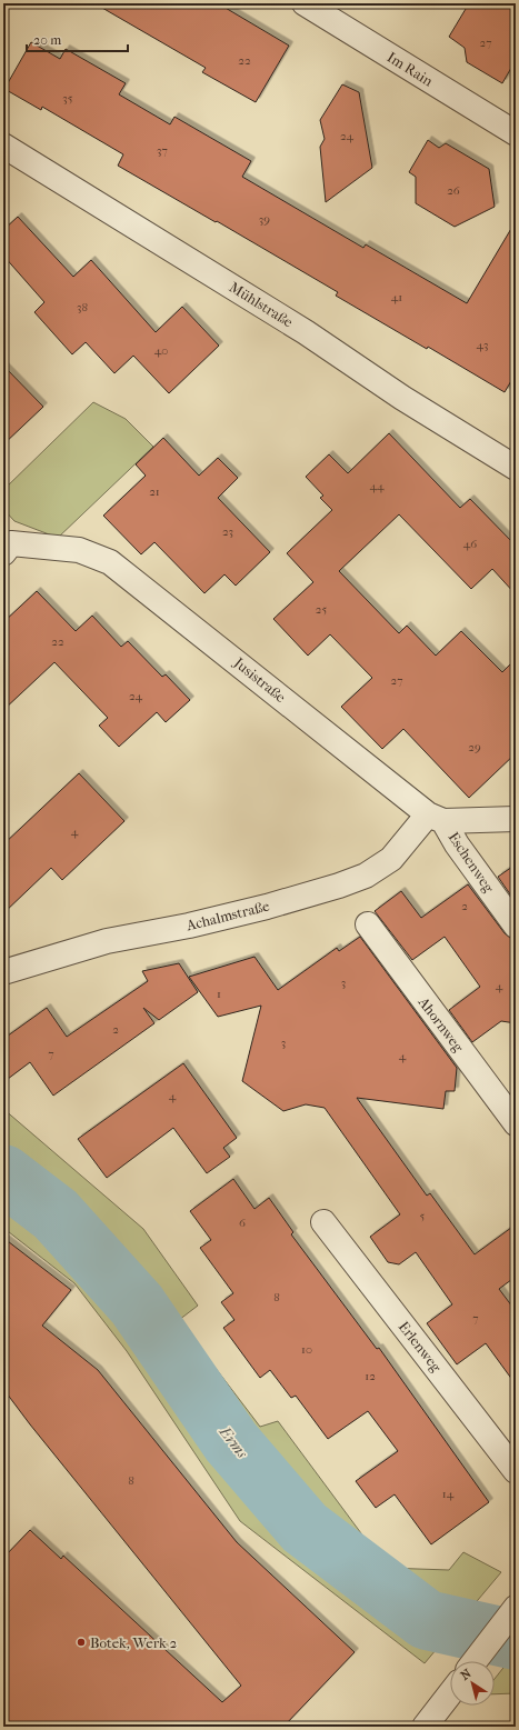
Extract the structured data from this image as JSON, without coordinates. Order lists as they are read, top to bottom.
{
  "streets": {
    "street": [
      "Im Rain",
      "Mühlstraße",
      "Jusistraße",
      "Eschenweg",
      "Achalmstraße",
      "Ahornweg",
      "Erlenweg"
    ]
  },
  "crossings": [
    ["Jusistraße", "Eschenweg"],
    ["Jusistraße", "Achalmstraße"],
    ["Eschenweg", "Achalmstraße"]
  ],
  "water": ["Erms"],
  "places": ["Botek, Werk 2"],
  "house_numbers": [
    "27",
    "22",
    "35",
    "24",
    "37",
    "26",
    "39",
    "41",
    "38",
    "43",
    "40",
    "44",
    "21",
    "23",
    "46",
    "25",
    "22",
    "27",
    "24",
    "29",
    "4",
    "2",
    "3",
    "4",
    "1",
    "2",
    "3",
    "7",
    "4",
    "4",
    "5",
    "6",
    "8",
    "7",
    "10",
    "12",
    "8",
    "14"
  ],
  "scale_bar": "20 m",
  "north": "top left"
}
